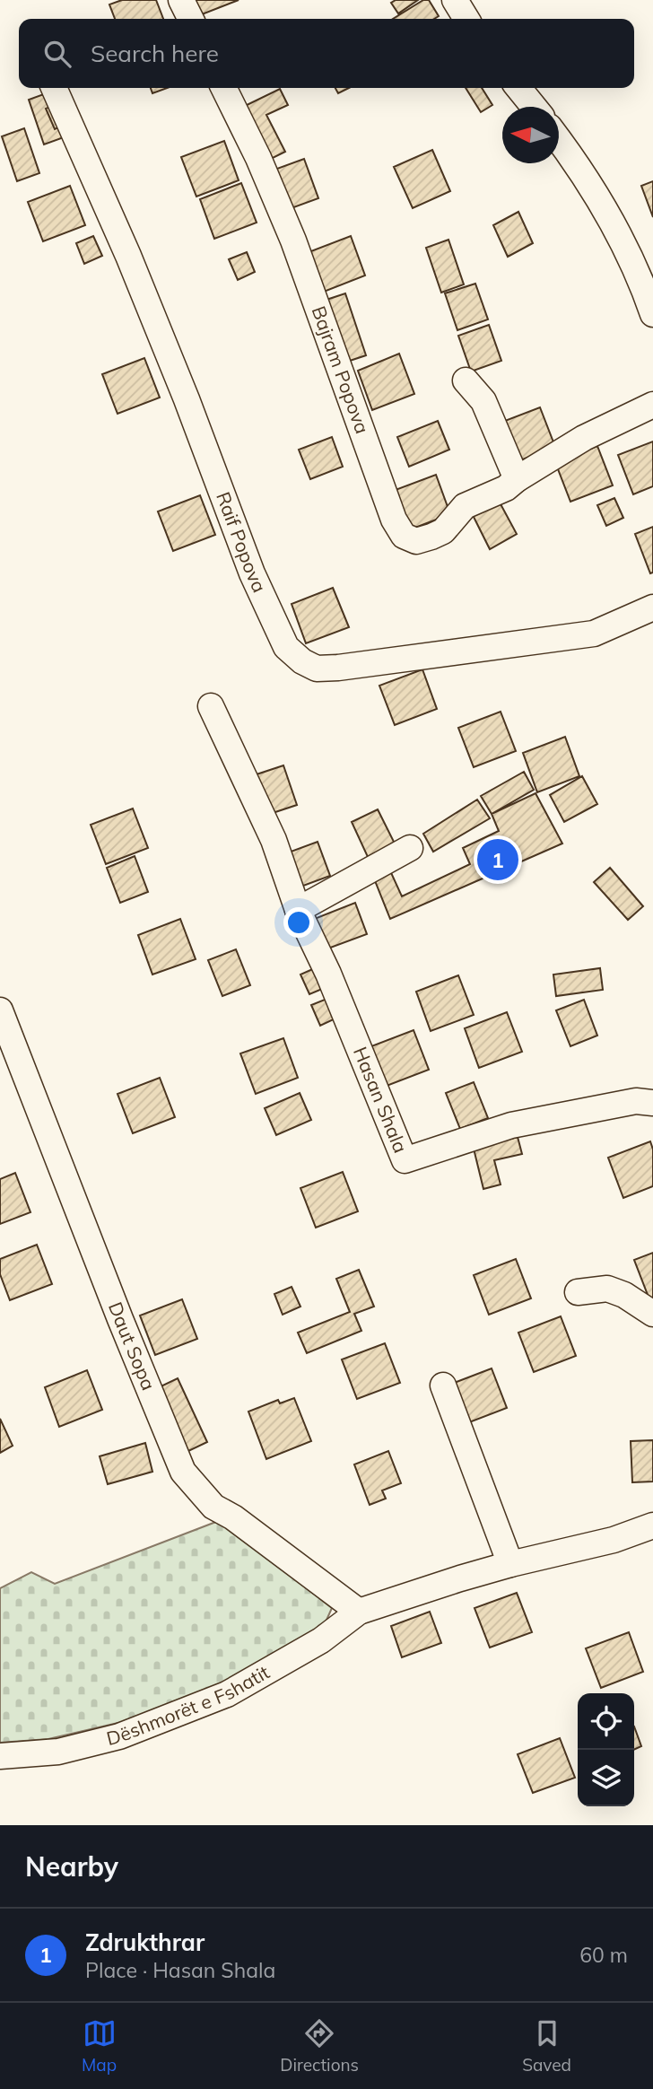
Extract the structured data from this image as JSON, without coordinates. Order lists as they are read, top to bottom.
{
  "streets": {
    "street": [
      "Bajram Popova",
      "Raif Popova",
      "Hasan Shala",
      "Daut Sopa",
      "Dëshmorët e Fshatit"
    ]
  },
  "crossings": [
    ["Daut Sopa", "Dëshmorët e Fshatit"]
  ],
  "north": "left",
  "page": {
    "search": "Search here",
    "pins": "1",
    "heading": "Nearby",
    "list": [
      {
        "mark": "1",
        "name": "Zdrukthrar",
        "note": "Place · Hasan Shala",
        "value": "60 m"
      }
    ],
    "nav": ["Map", "Directions", "Saved"]
  }
}
